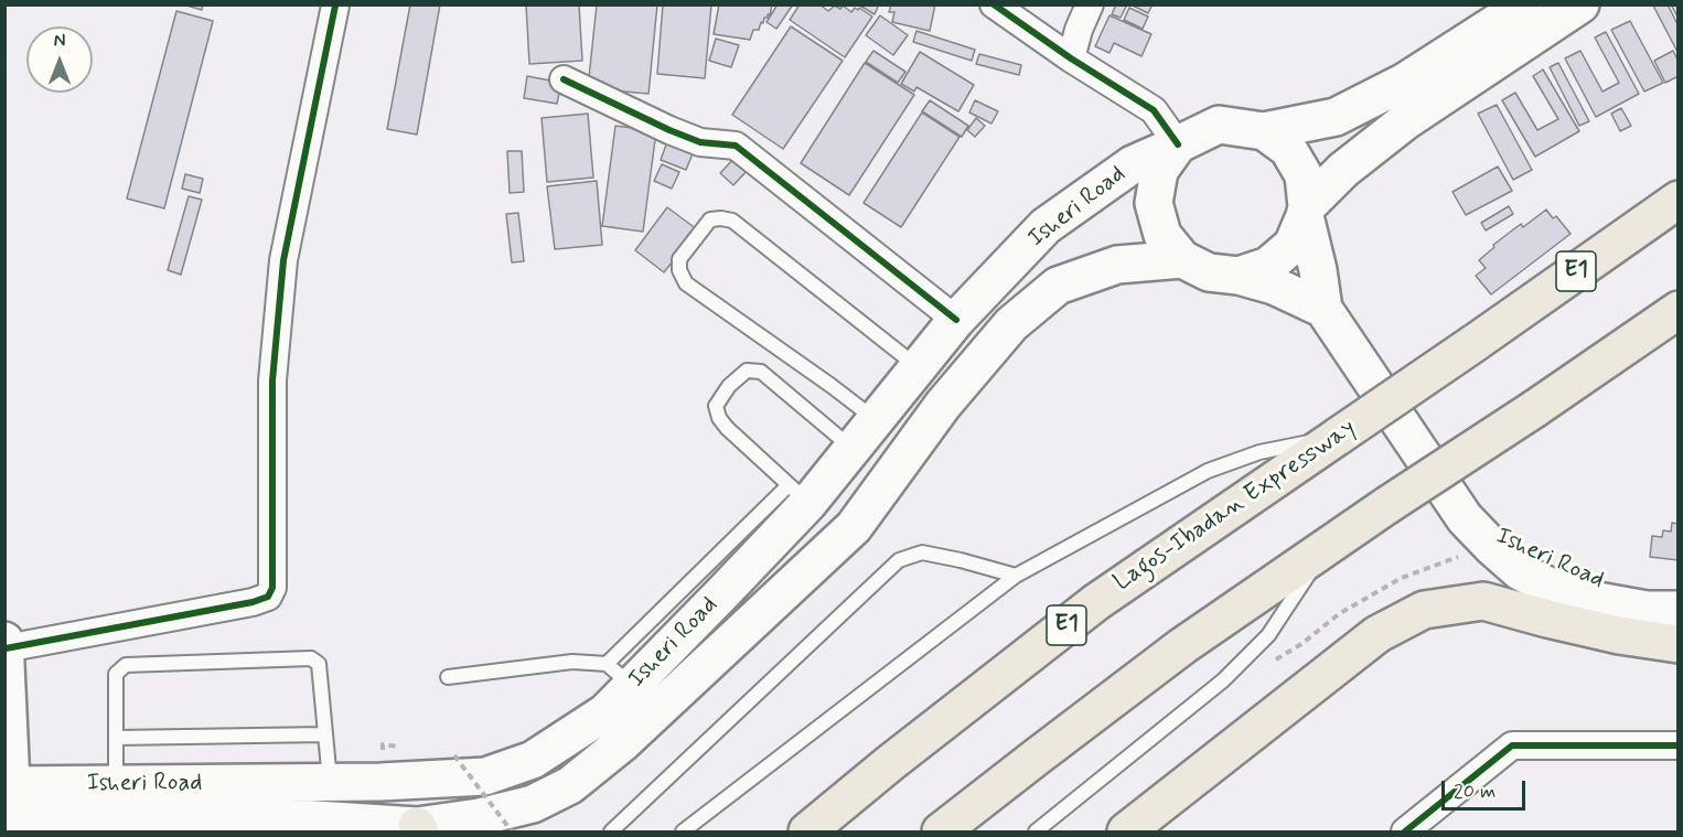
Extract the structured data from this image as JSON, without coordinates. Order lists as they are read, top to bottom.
{
  "streets": {
    "highway": ["E1", "Lagos-Ibadan Expressway"],
    "main road": ["Isheri Road"]
  },
  "scale_bar": "20 m",
  "north": "top"
}
